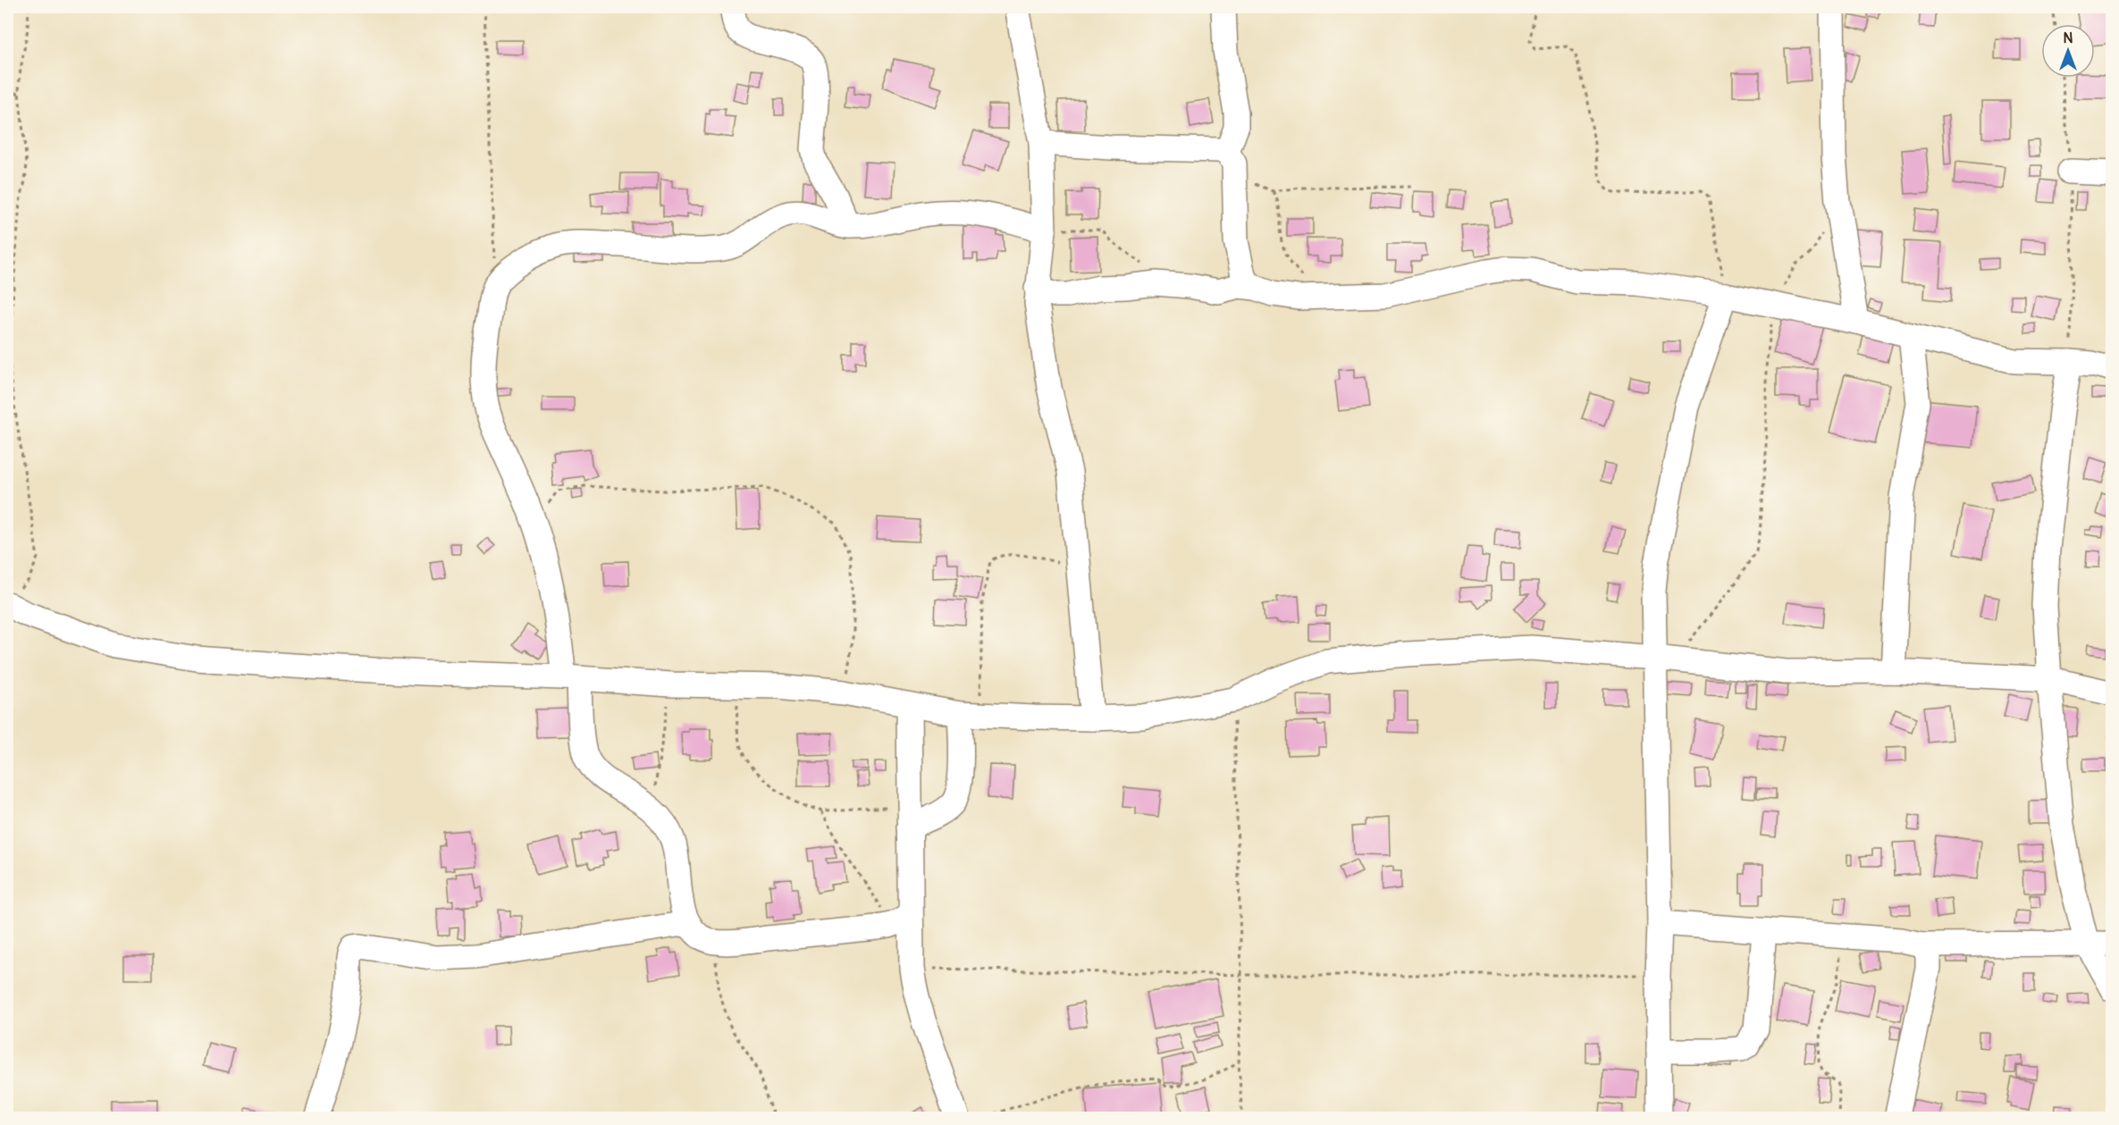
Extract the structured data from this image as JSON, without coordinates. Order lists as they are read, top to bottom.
{
  "north": "top"
}
